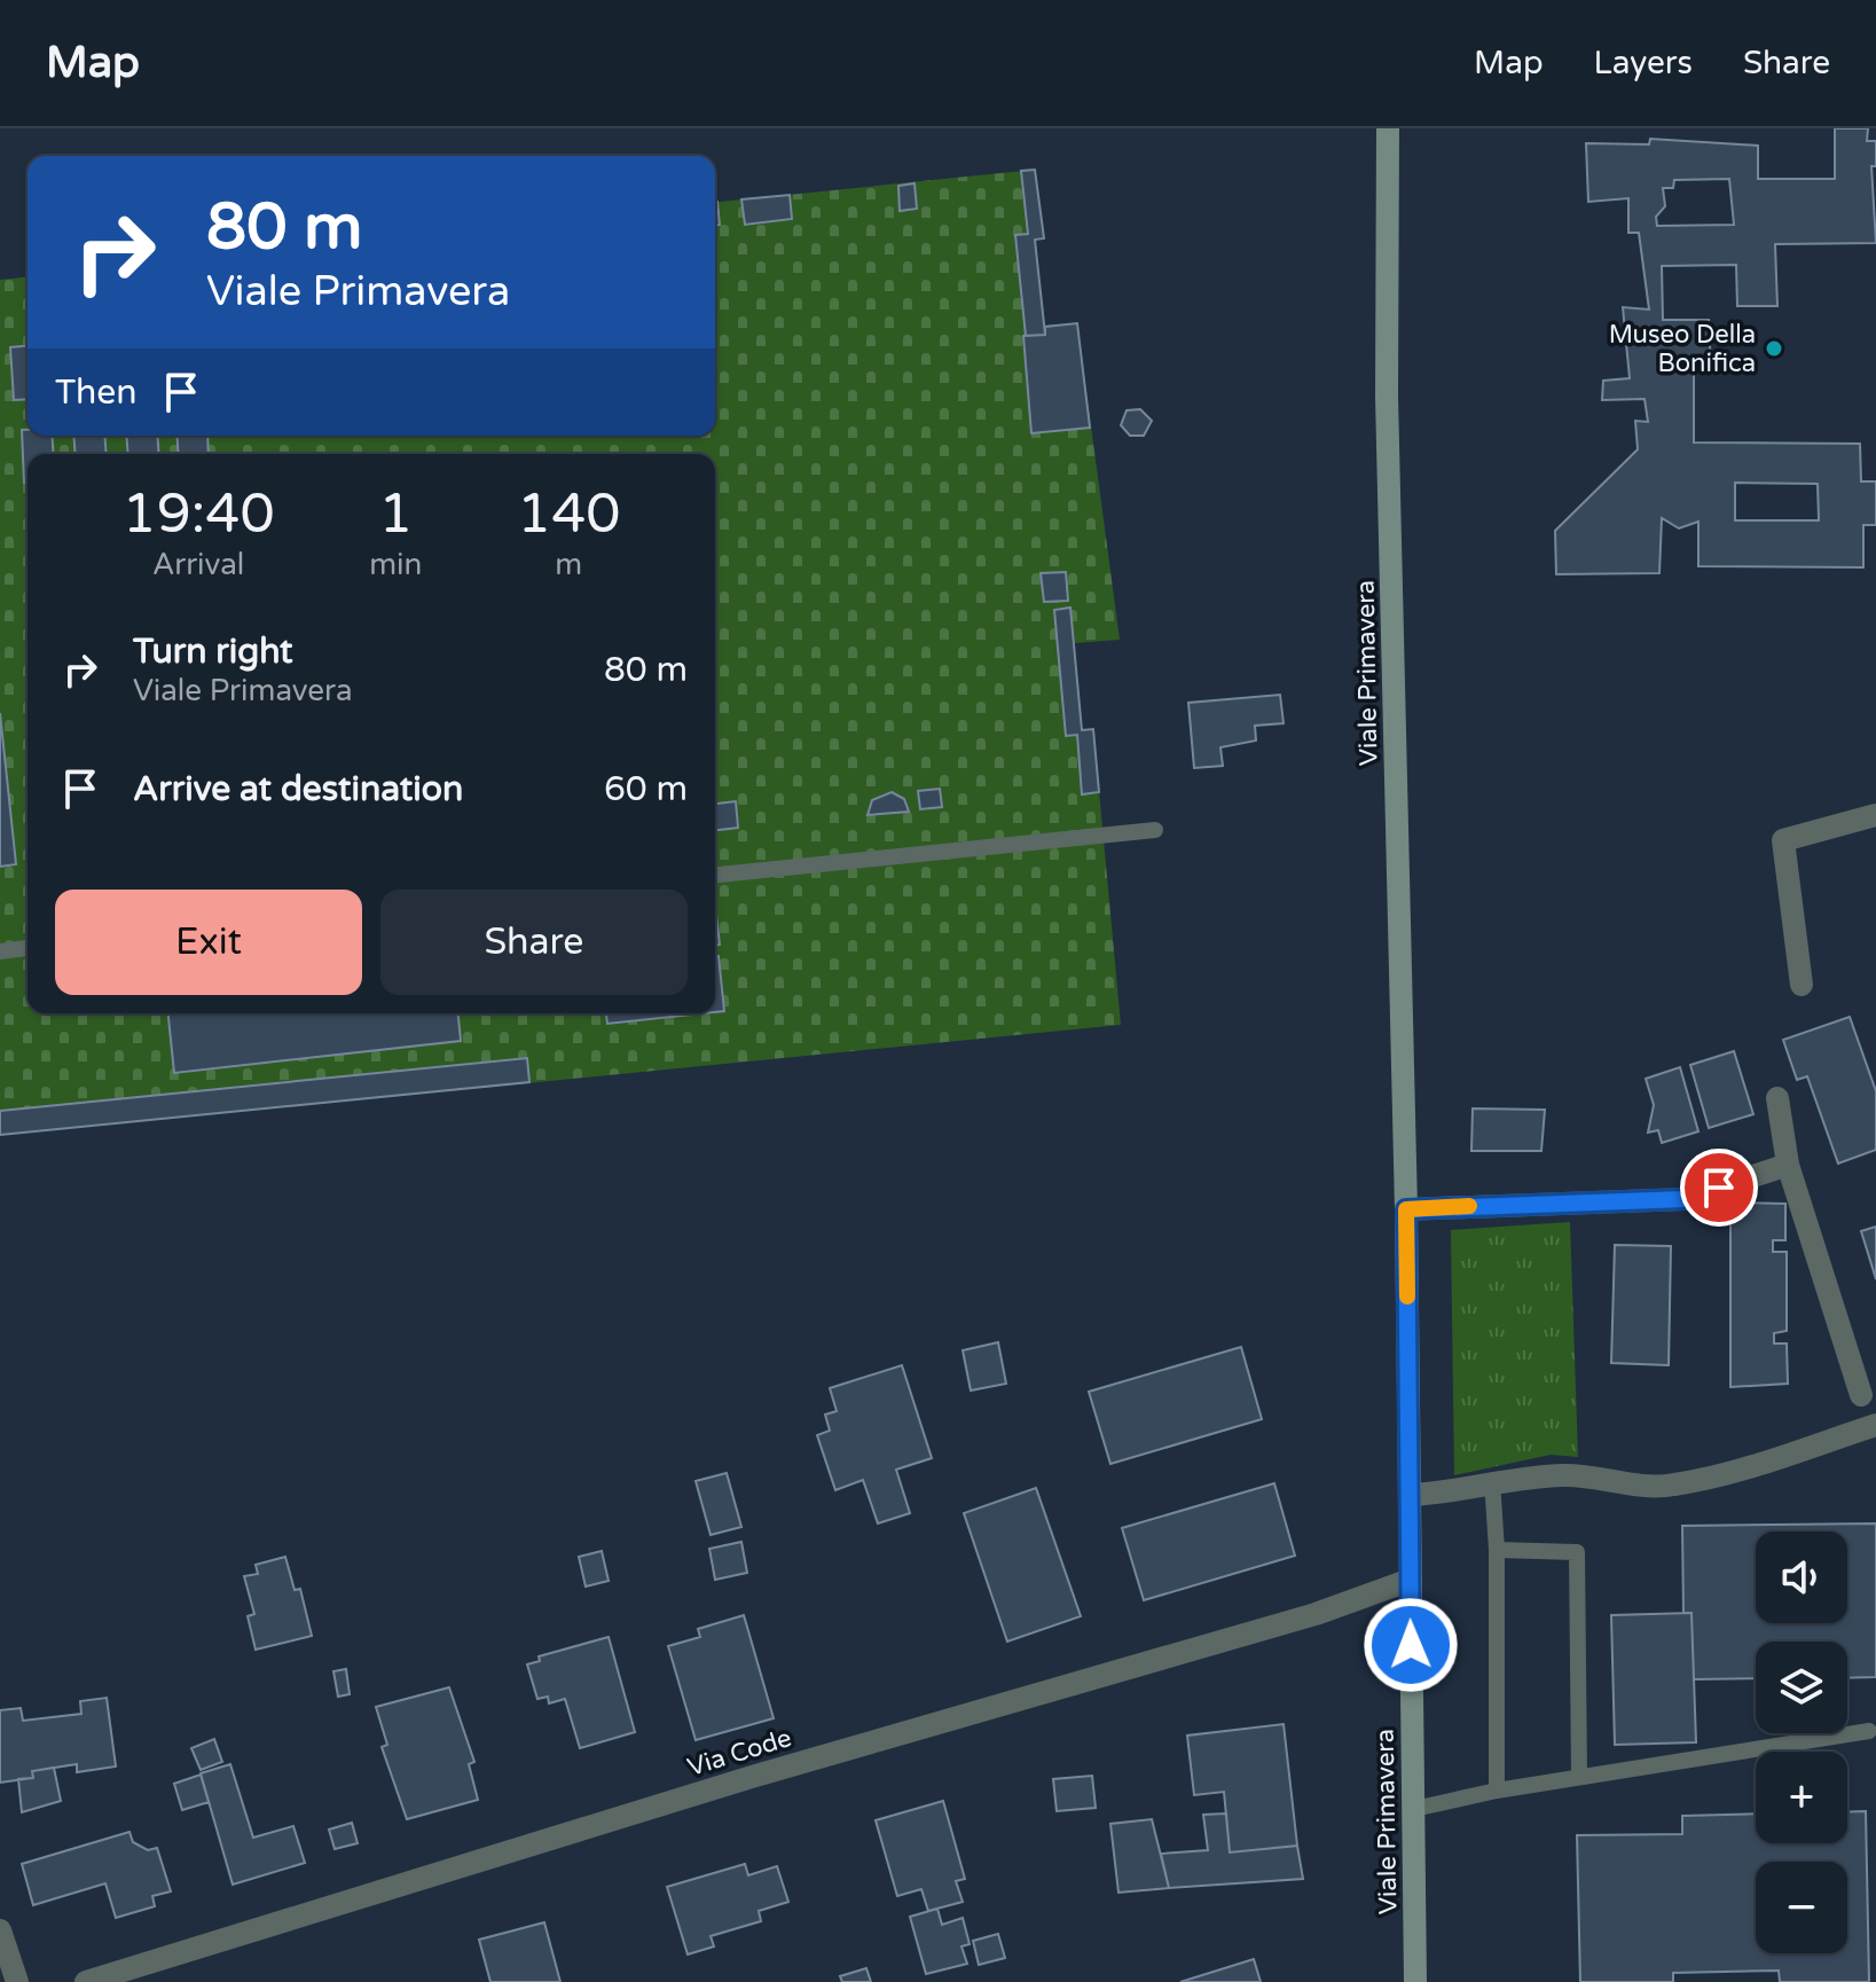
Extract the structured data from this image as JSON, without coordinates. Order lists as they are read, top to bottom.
{
  "streets": {
    "main road": ["Viale Primavera"],
    "street": ["Via Code"]
  },
  "crossings": [
    ["Viale Primavera", "Via Code"]
  ],
  "places": ["Museo Della Bonifica"],
  "page": {
    "header": "Map",
    "nav": ["Map", "Layers", "Share"],
    "turn": ["80 m", "Viale Primavera"],
    "then": "Then",
    "eta": [
      "19:40",
      "Arrival",
      "1",
      "min",
      "140",
      "m"
    ],
    "list": [
      {
        "name": "Turn right",
        "note": "Viale Primavera",
        "value": "80 m"
      },
      {
        "name": "Arrive at destination",
        "value": "60 m"
      }
    ],
    "buttons": ["Exit", "Share"],
    "map_buttons": ["+", "−"]
  }
}
